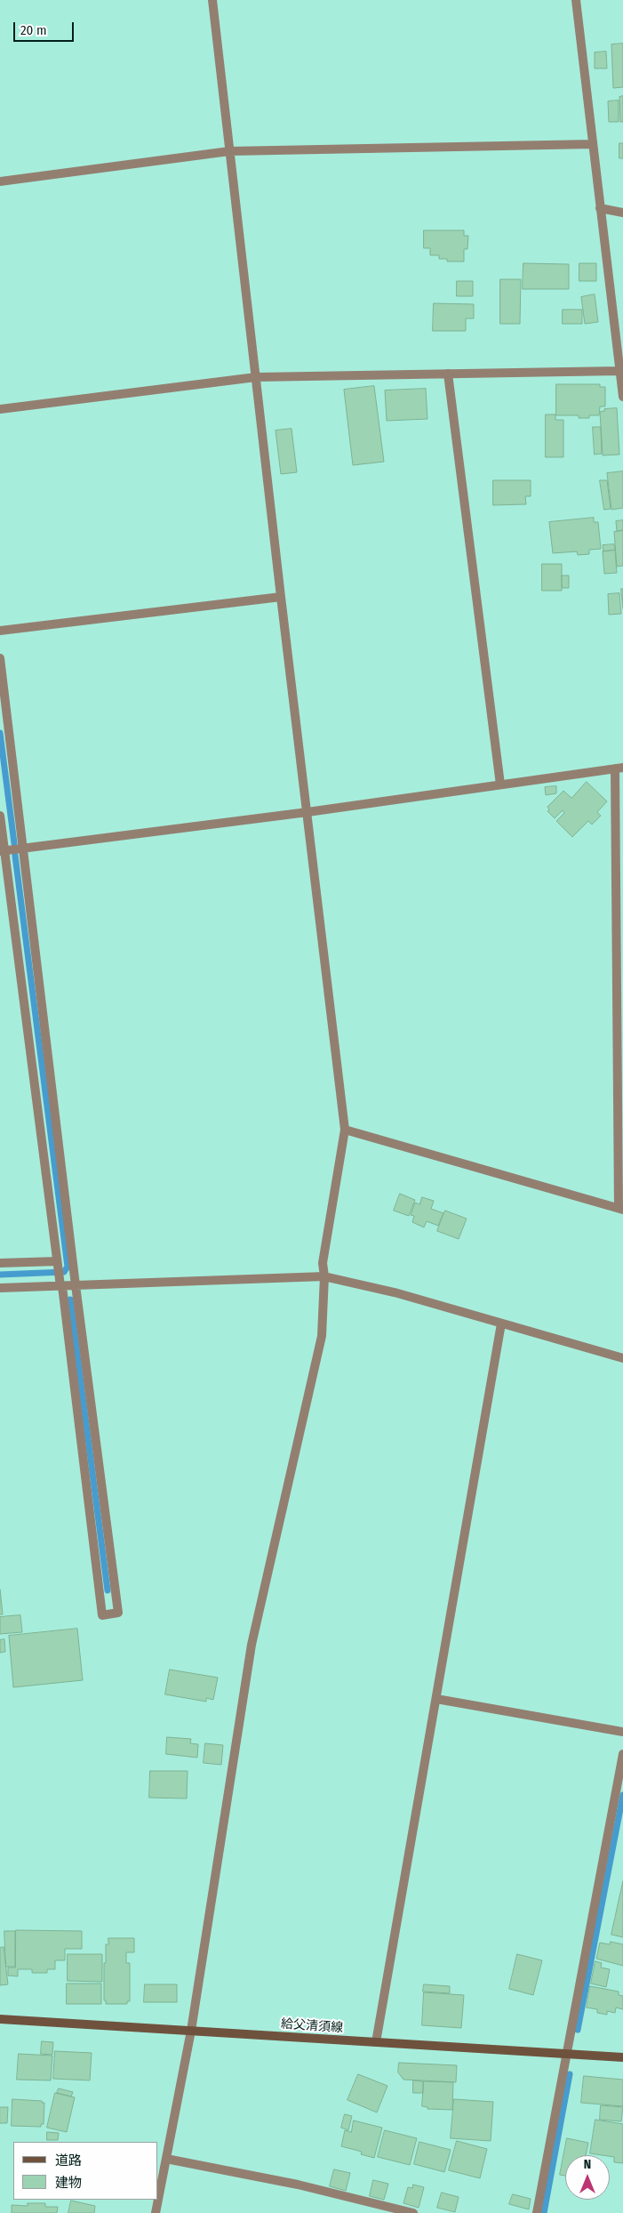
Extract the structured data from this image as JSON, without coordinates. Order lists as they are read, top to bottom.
{
  "streets": {
    "main road": ["給父清須線"]
  },
  "legend": ["道路", "建物"],
  "scale_bar": "20 m",
  "north": "top"
}
